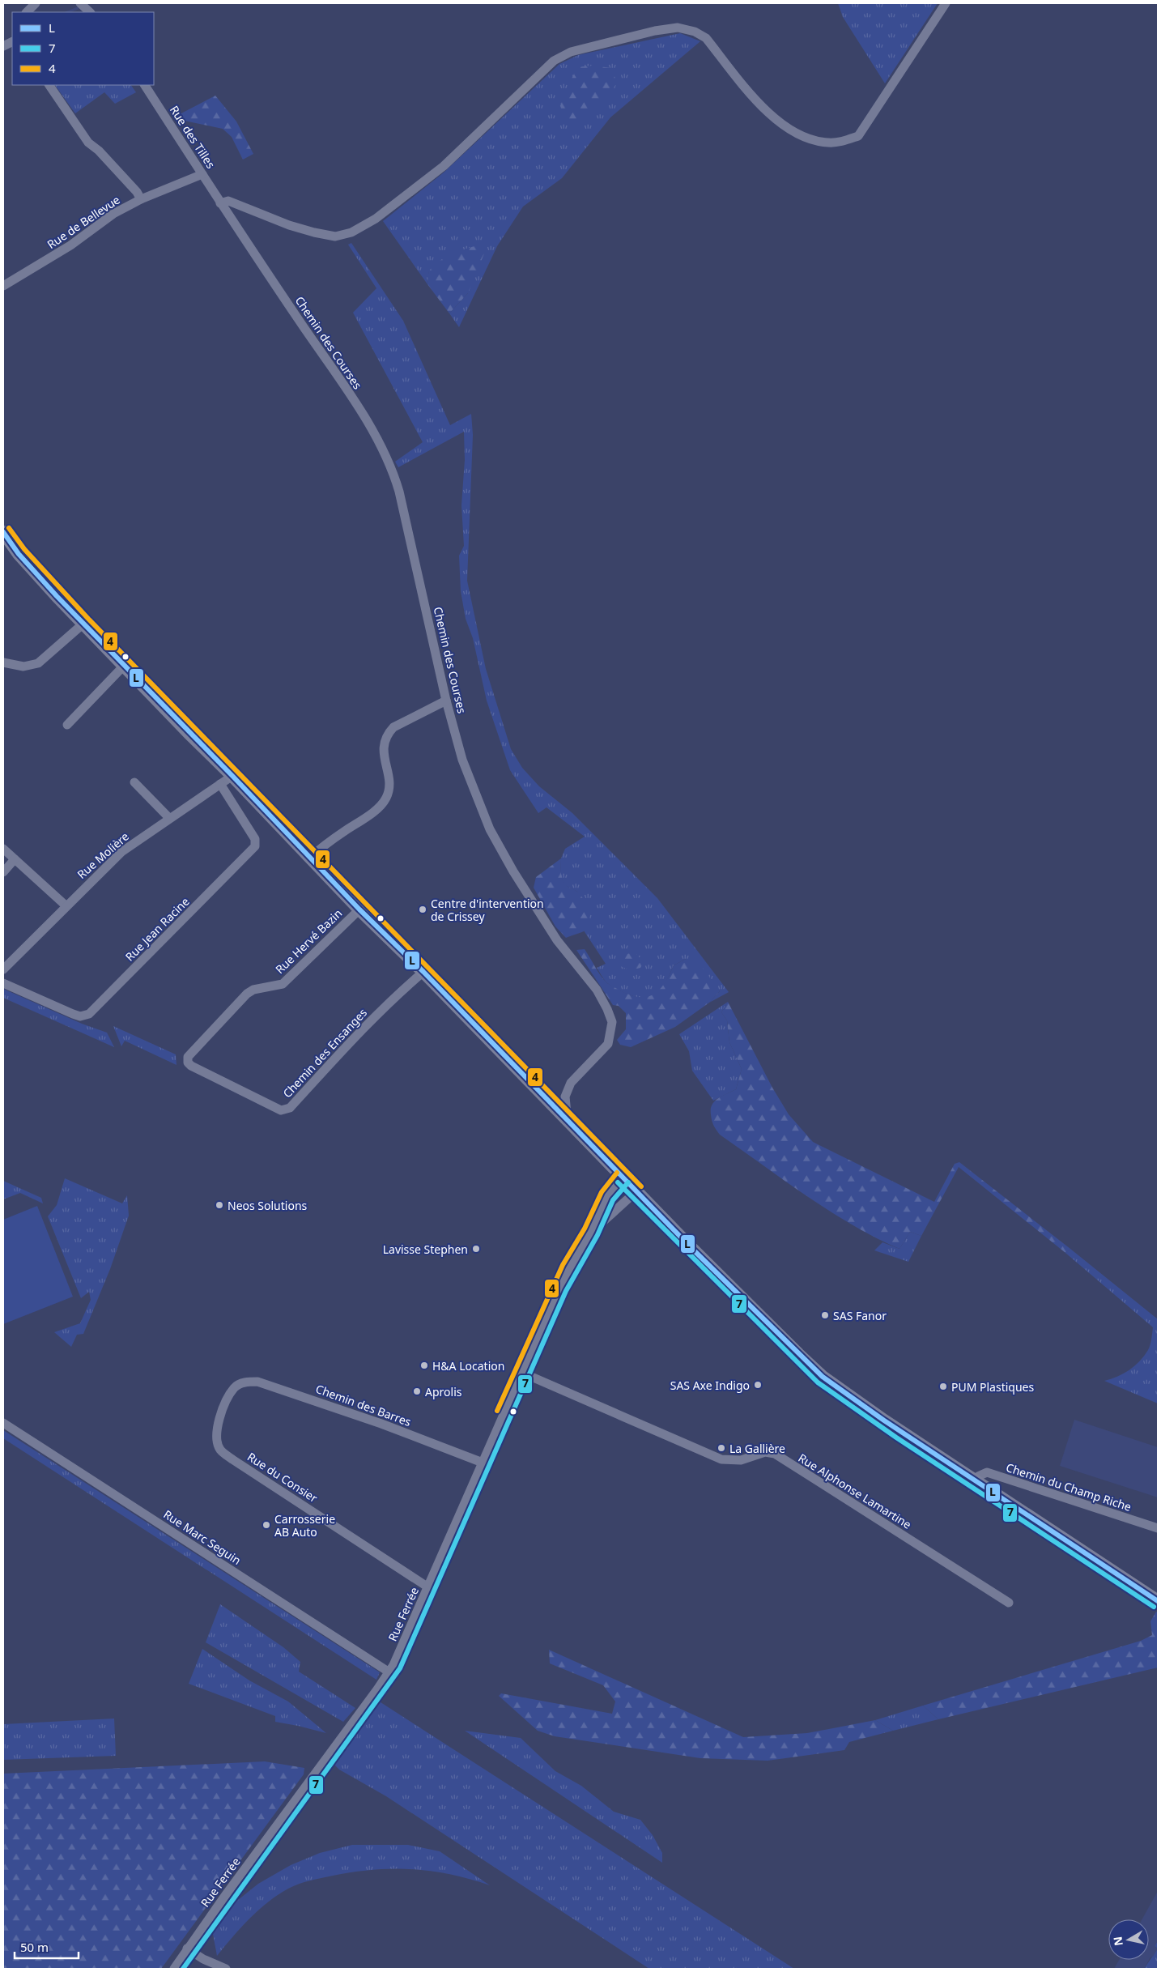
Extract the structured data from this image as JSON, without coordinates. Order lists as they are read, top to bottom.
{
  "streets": {
    "street": [
      "Rue des Tilles",
      "Rue de Bellevue",
      "Chemin des Courses",
      "Rue Molière",
      "Rue Jean Racine",
      "Rue Hervé Bazin",
      "Chemin des Ensanges",
      "Chemin des Barres",
      "Rue du Consier",
      "Chemin du Champ Riche",
      "Rue Alphonse Lamartine",
      "Rue Marc Seguin",
      "Rue Ferrée"
    ]
  },
  "crossings": [
    ["Rue des Tilles", "Rue de Bellevue"],
    ["Rue des Tilles", "Chemin des Courses"],
    ["Rue Molière", "Rue Jean Racine"],
    ["Rue Hervé Bazin", "Chemin des Ensanges"],
    ["Chemin des Barres", "Rue du Consier"],
    ["Chemin des Barres", "Rue Ferrée"],
    ["Rue du Consier", "Rue Ferrée"],
    ["Rue Alphonse Lamartine", "Rue Ferrée"],
    ["Rue Marc Seguin", "Rue Ferrée"]
  ],
  "places": [
    "Centre d'intervention de Crissey",
    "Neos Solutions",
    "Lavisse Stephen",
    "SAS Fanor",
    "H&A Location",
    "SAS Axe Indigo",
    "PUM Plastiques",
    "Aprolis",
    "La Gallière",
    "Carrosserie AB Auto"
  ],
  "lines": ["transit line 4", "transit line L", "transit line 7"],
  "legend": ["L", "7", "4"],
  "scale_bar": "50 m",
  "north": "left"
}
